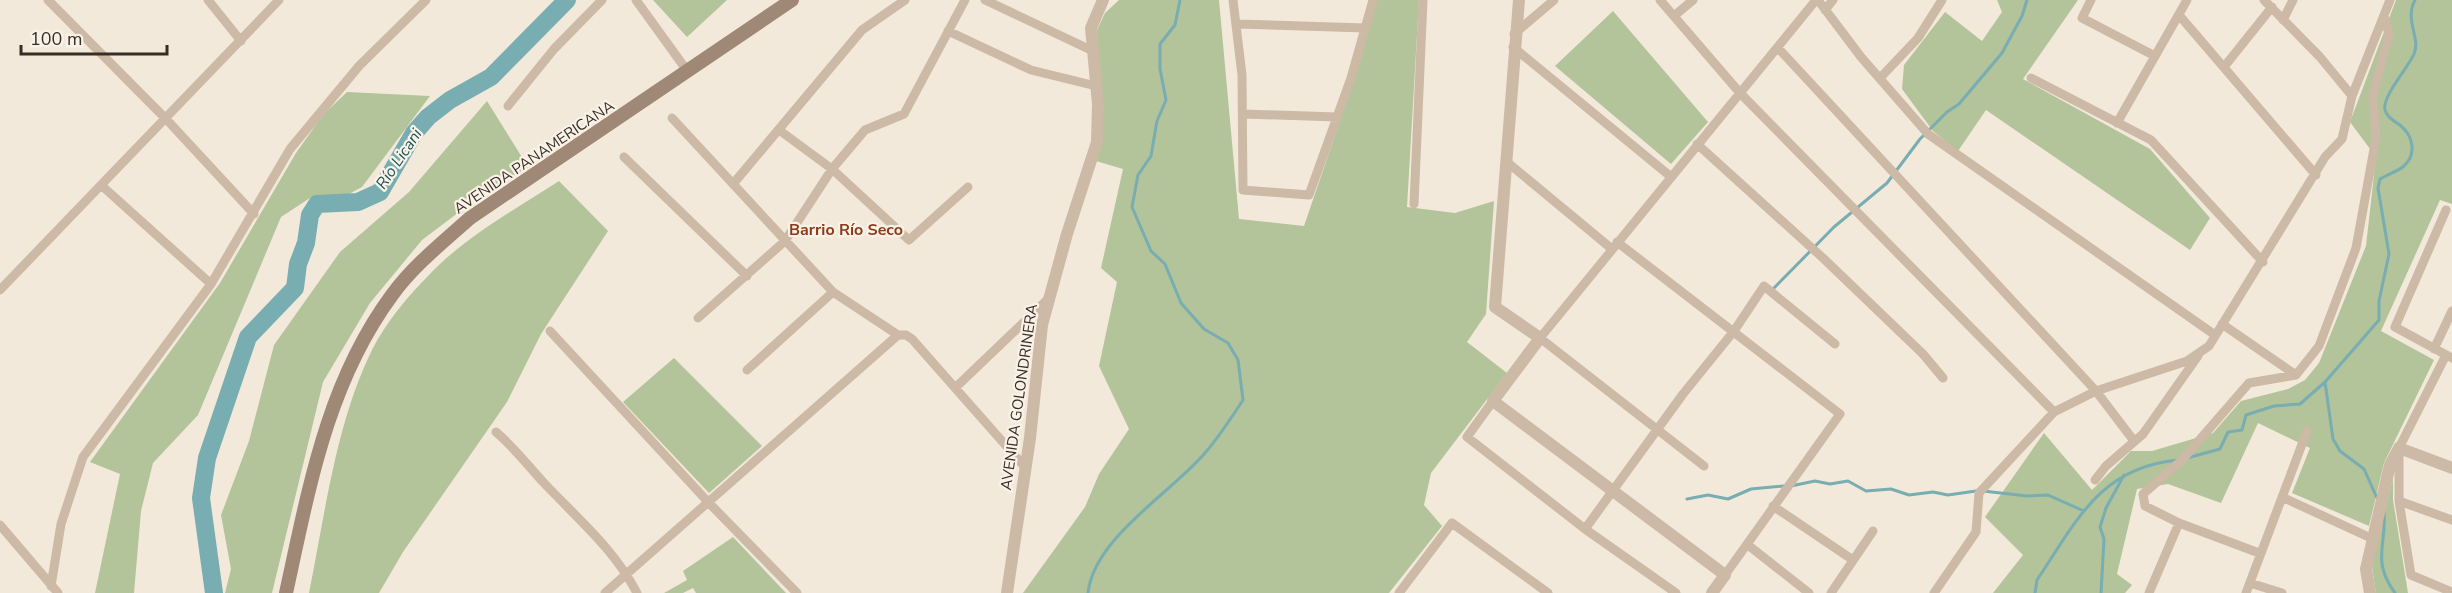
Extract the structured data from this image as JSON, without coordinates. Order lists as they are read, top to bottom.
{
  "streets": {
    "main road": ["AVENIDA PANAMERICANA"],
    "street": ["AVENIDA GOLONDRINERA"]
  },
  "districts": ["Barrio Río Seco"],
  "water": ["Río Licani"],
  "scale_bar": "100 m"
}
